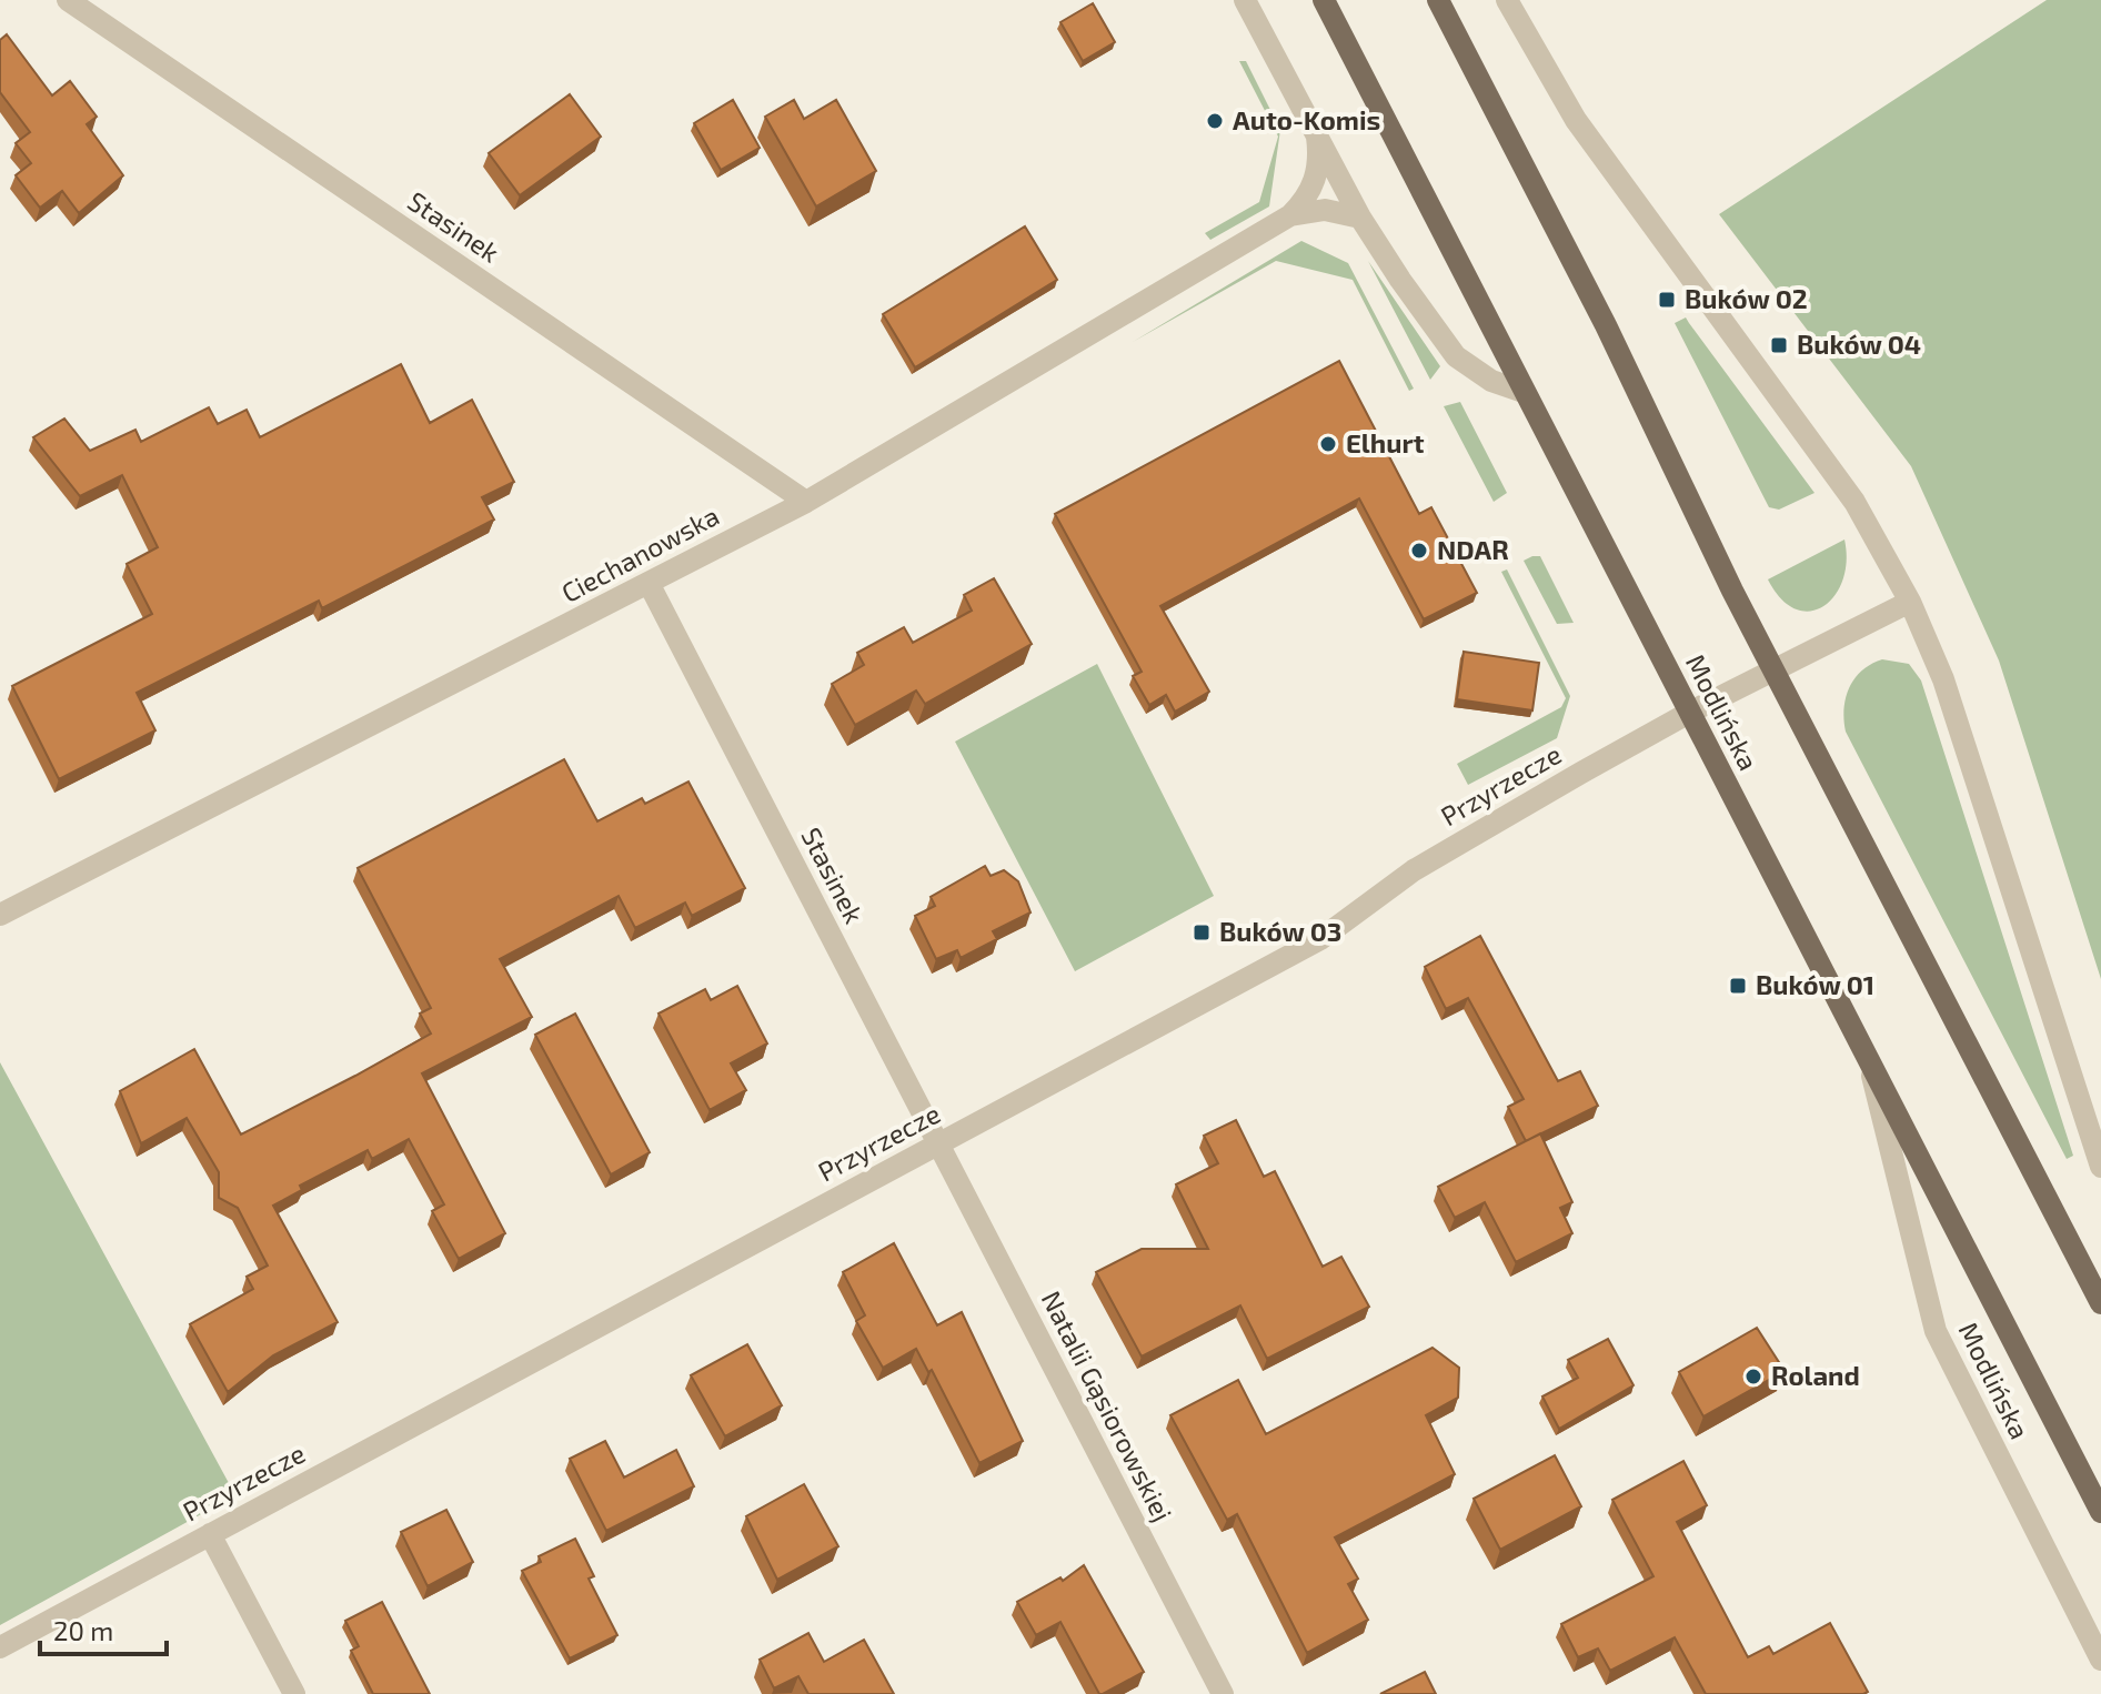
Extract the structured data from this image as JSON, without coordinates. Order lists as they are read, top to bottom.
{
  "streets": {
    "main road": ["Modlińska"],
    "street": [
      "Stasinek",
      "Ciechanowska",
      "Przyrzecze",
      "Natalii Gąsiorowskiej"
    ]
  },
  "crossings": [
    ["Stasinek", "Ciechanowska"],
    ["Stasinek", "Przyrzecze"],
    ["Stasinek", "Natalii Gąsiorowskiej"],
    ["Modlińska", "Przyrzecze"],
    ["Przyrzecze", "Natalii Gąsiorowskiej"]
  ],
  "places": {
    "other": [
      "Auto-Komis",
      "Elhurt",
      "NDAR",
      "Roland"
    ],
    "transit": [
      "Buków 02",
      "Buków 04",
      "Buków 03",
      "Buków 01"
    ]
  },
  "scale_bar": "20 m"
}
